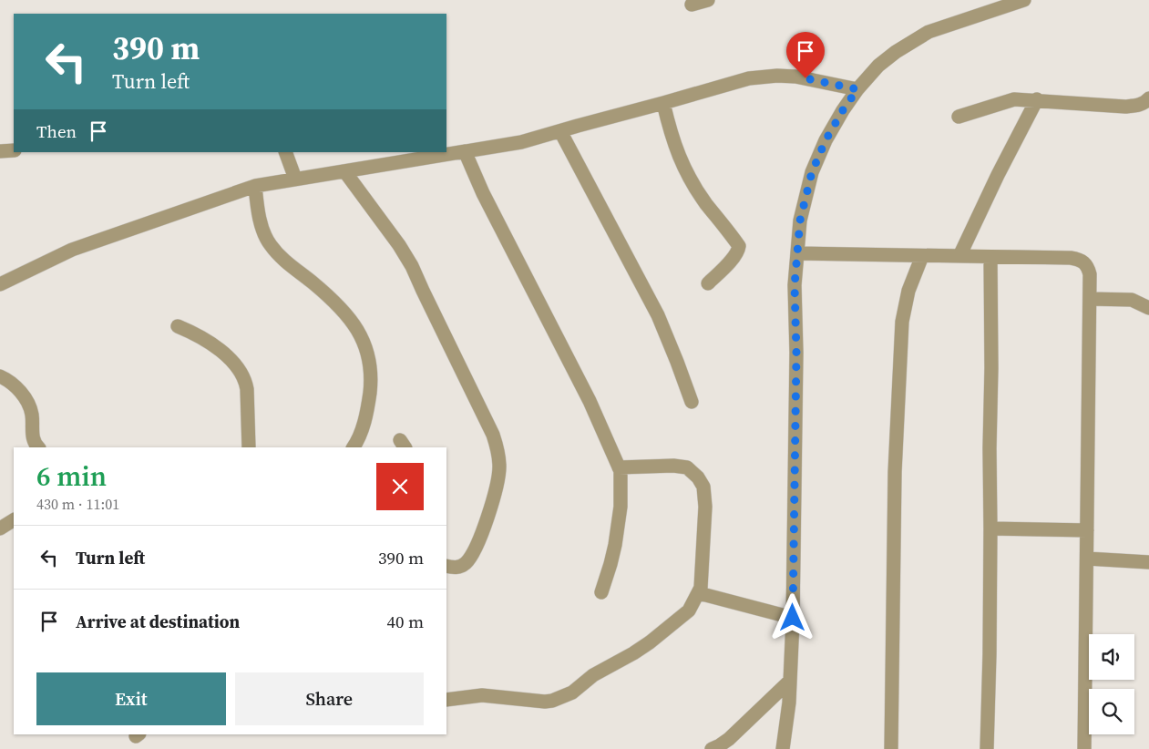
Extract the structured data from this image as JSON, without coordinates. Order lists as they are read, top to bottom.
{
  "page": {
    "turn": ["390 m", "Turn left"],
    "then": "Then",
    "heading": ["6 min", "430 m · 11:01"],
    "list": [
      {
        "name": "Turn left",
        "value": "390 m"
      },
      {
        "name": "Arrive at destination",
        "value": "40 m"
      }
    ],
    "buttons": ["Exit", "Share"]
  }
}
